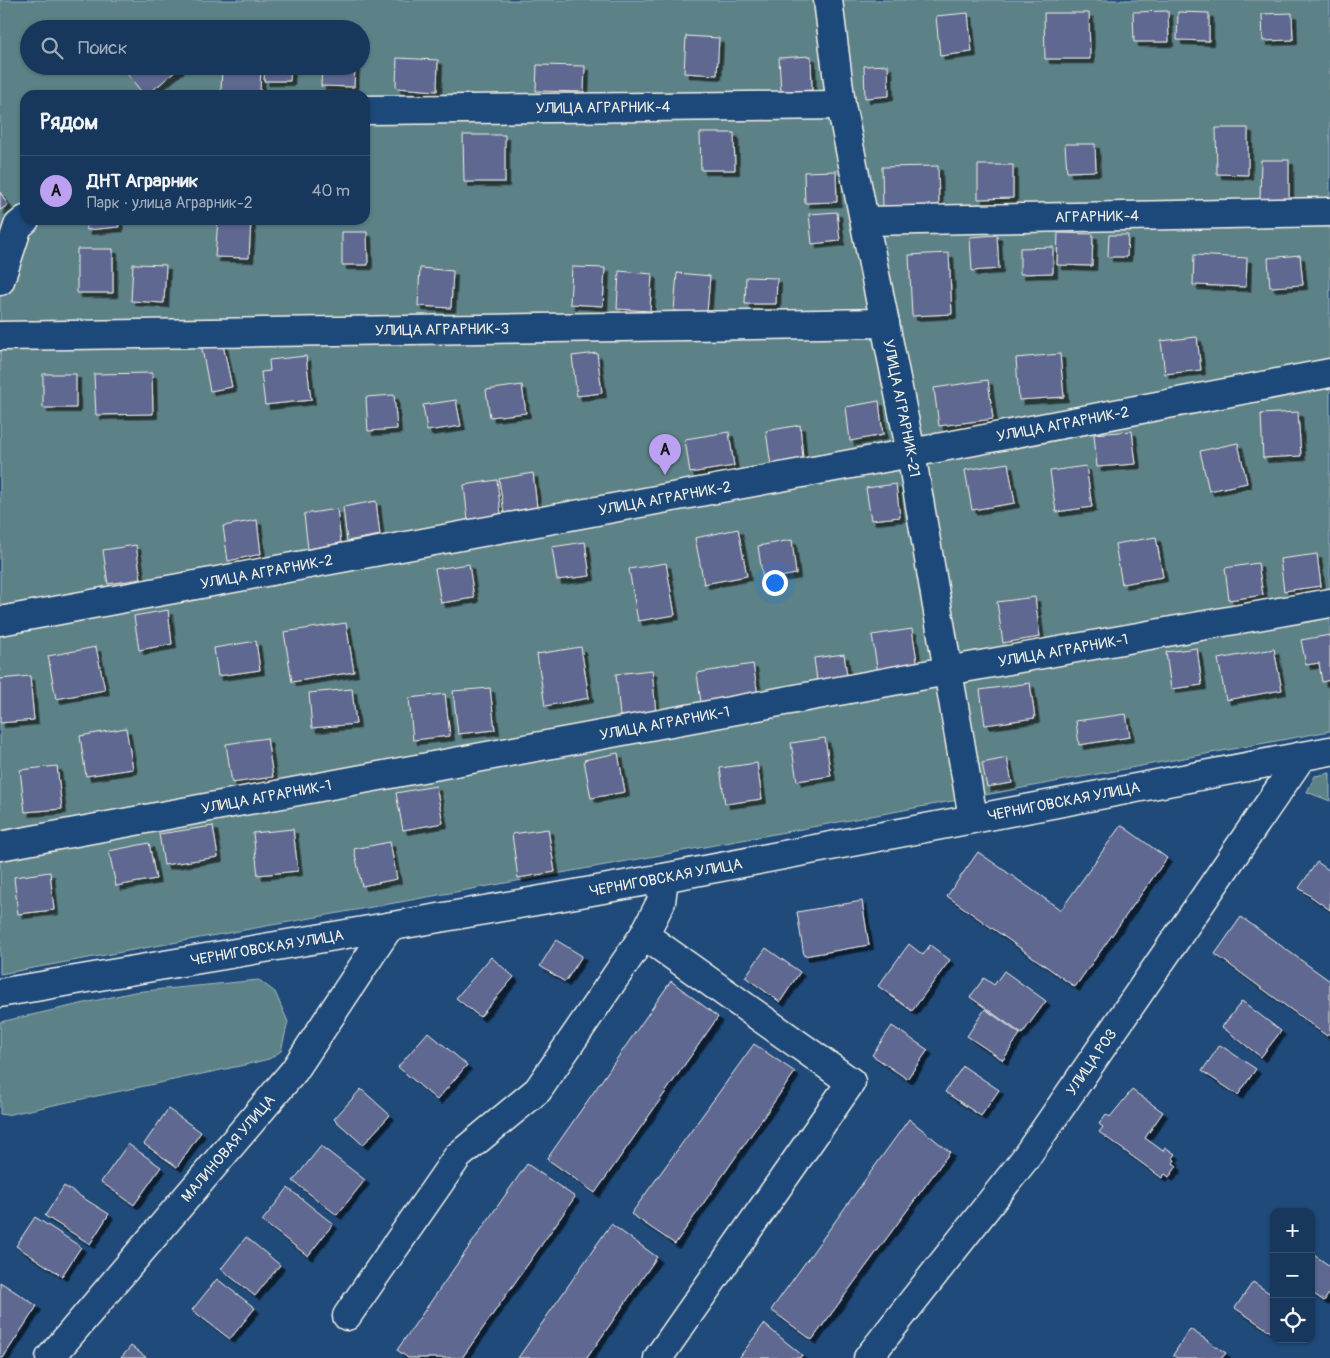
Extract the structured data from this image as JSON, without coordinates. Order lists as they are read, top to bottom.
{
  "streets": {
    "street": [
      "УЛИЦА АГРАРНИК-4",
      "АГРАРНИК-4",
      "УЛИЦА АГРАРНИК-3",
      "УЛИЦА АГРАРНИК-21",
      "УЛИЦА АГРАРНИК-2",
      "УЛИЦА АГРАРНИК-1",
      "ЧЕРНИГОВСКАЯ УЛИЦА",
      "УЛИЦА РОЗ",
      "МАЛИНОВАЯ УЛИЦА"
    ]
  },
  "crossings": [
    ["УЛИЦА АГРАРНИК-4", "УЛИЦА АГРАРНИК-21"],
    ["АГРАРНИК-4", "УЛИЦА АГРАРНИК-21"],
    ["УЛИЦА АГРАРНИК-3", "УЛИЦА АГРАРНИК-21"],
    ["УЛИЦА АГРАРНИК-21", "УЛИЦА АГРАРНИК-2"],
    ["УЛИЦА АГРАРНИК-21", "УЛИЦА АГРАРНИК-1"],
    ["УЛИЦА АГРАРНИК-21", "ЧЕРНИГОВСКАЯ УЛИЦА"],
    ["ЧЕРНИГОВСКАЯ УЛИЦА", "УЛИЦА РОЗ"],
    ["ЧЕРНИГОВСКАЯ УЛИЦА", "МАЛИНОВАЯ УЛИЦА"]
  ],
  "page": {
    "search": "Поиск",
    "heading": "Рядом",
    "list": [
      {
        "mark": "A",
        "name": "ДНТ Аграрник",
        "note": "Парк · улица Аграрник-2",
        "value": "40 m"
      }
    ],
    "pins": "A",
    "map_buttons": ["+", "−"]
  }
}
